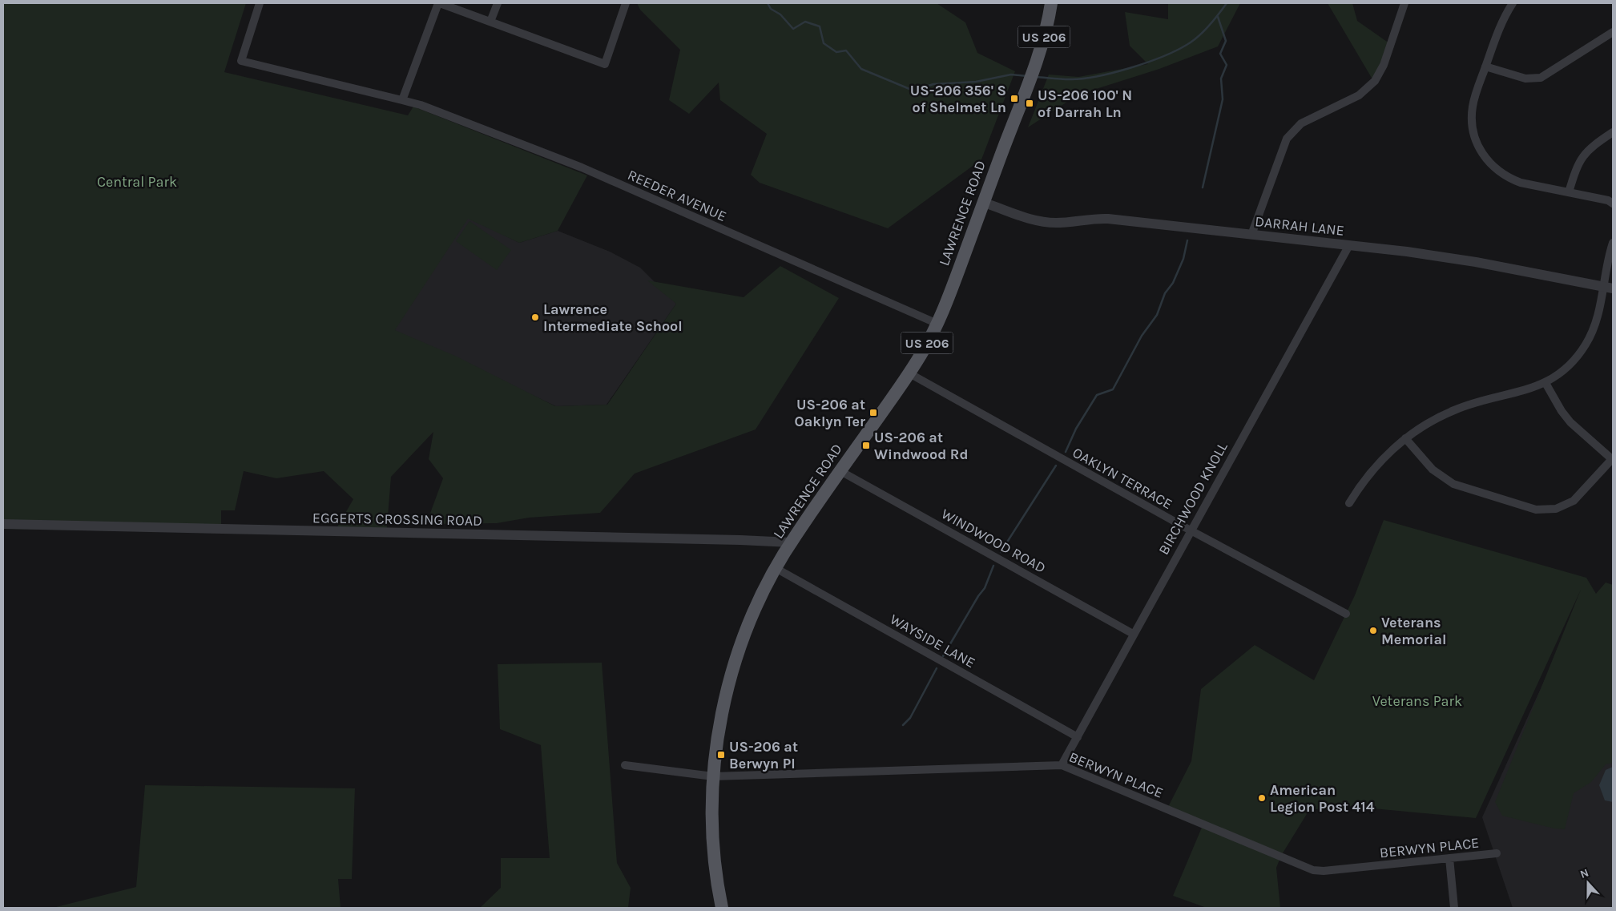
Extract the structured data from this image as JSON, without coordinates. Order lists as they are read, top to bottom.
{
  "streets": {
    "main road": ["US 206", "LAWRENCE ROAD"],
    "street": [
      "REEDER AVENUE",
      "DARRAH LANE",
      "OAKLYN TERRACE",
      "BIRCHWOOD KNOLL",
      "EGGERTS CROSSING ROAD",
      "WINDWOOD ROAD",
      "WAYSIDE LANE",
      "BERWYN PLACE"
    ]
  },
  "crossings": [
    ["REEDER AVENUE", "LAWRENCE ROAD"],
    ["LAWRENCE ROAD", "DARRAH LANE"],
    ["LAWRENCE ROAD", "OAKLYN TERRACE"],
    ["LAWRENCE ROAD", "EGGERTS CROSSING ROAD"],
    ["LAWRENCE ROAD", "WINDWOOD ROAD"],
    ["LAWRENCE ROAD", "WAYSIDE LANE"],
    ["LAWRENCE ROAD", "BERWYN PLACE"],
    ["DARRAH LANE", "BIRCHWOOD KNOLL"],
    ["OAKLYN TERRACE", "BIRCHWOOD KNOLL"],
    ["BIRCHWOOD KNOLL", "WINDWOOD ROAD"],
    ["BIRCHWOOD KNOLL", "WAYSIDE LANE"],
    ["BIRCHWOOD KNOLL", "BERWYN PLACE"]
  ],
  "parks": ["Central Park", "Veterans Park"],
  "places": {
    "transit": [
      "US-206 356' S of Shelmet Ln",
      "US-206 100' N of Darrah Ln",
      "US-206 at Oaklyn Ter",
      "US-206 at Windwood Rd",
      "US-206 at Berwyn Pl"
    ],
    "other": ["Lawrence Intermediate School", "Veterans Memorial", "American Legion Post 414"]
  },
  "north": "top"
}
